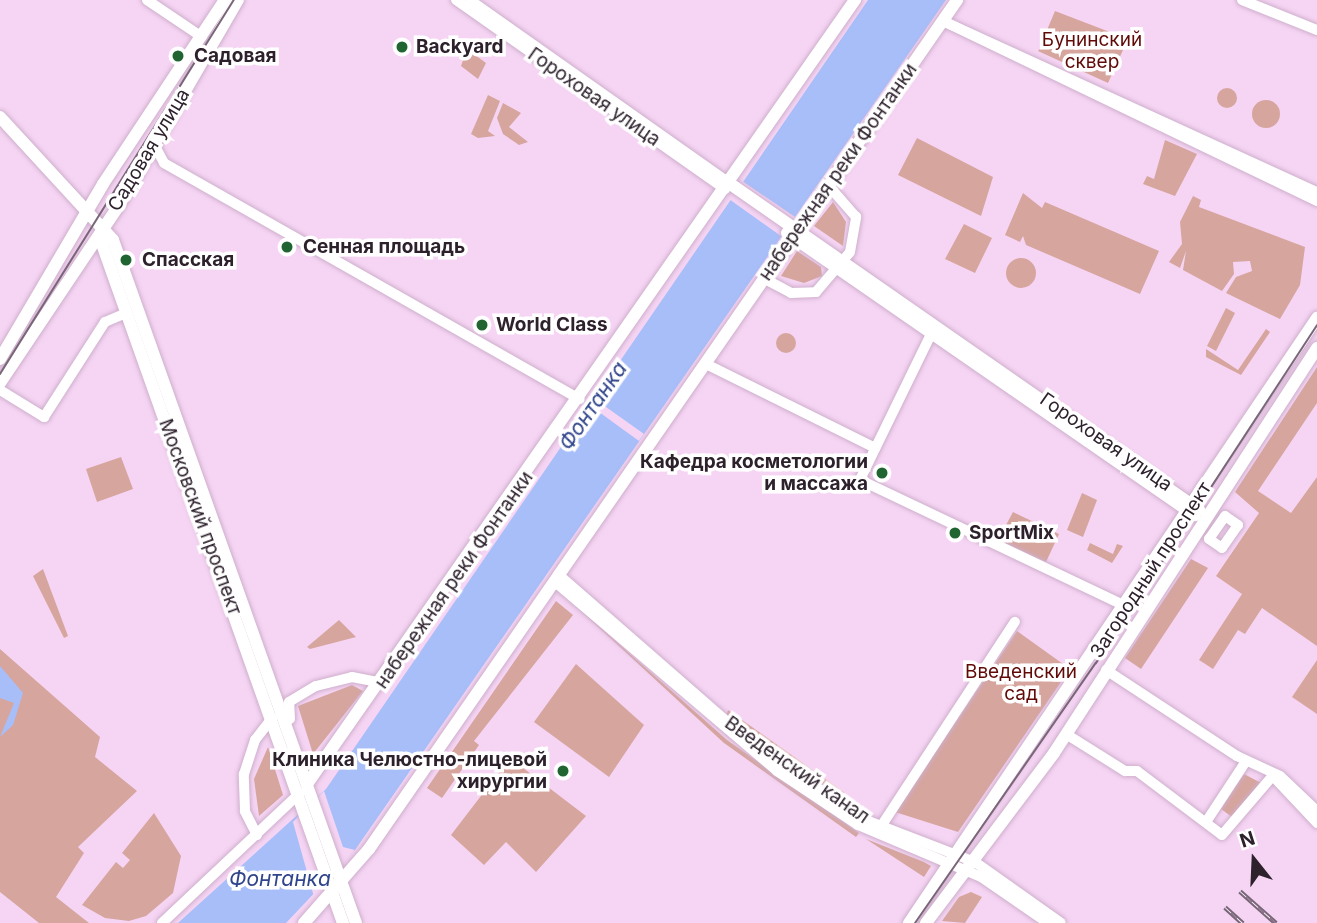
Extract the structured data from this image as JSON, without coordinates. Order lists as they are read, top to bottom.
{
  "streets": {
    "main road": [
      "Гороховая улица",
      "Садовая улица",
      "набережная реки Фонтанки",
      "Московский проспект",
      "Загородный проспект"
    ],
    "street": ["Введенский канал"]
  },
  "crossings": [
    ["Гороховая улица", "набережная реки Фонтанки"],
    ["Гороховая улица", "Загородный проспект"],
    ["Садовая улица", "Московский проспект"],
    ["набережная реки Фонтанки", "Московский проспект"],
    ["набережная реки Фонтанки", "Введенский канал"],
    ["Загородный проспект", "Введенский канал"]
  ],
  "water": ["Фонтанка"],
  "parks": ["Бунинский сквер", "Введенский сад"],
  "places": [
    "Backyard",
    "Садовая",
    "Сенная площадь",
    "Спасская",
    "World Class",
    "Кафедра косметологии и массажа",
    "SportMix",
    "Клиника Челюстно-лицевой хирургии"
  ],
  "north": "top"
}
